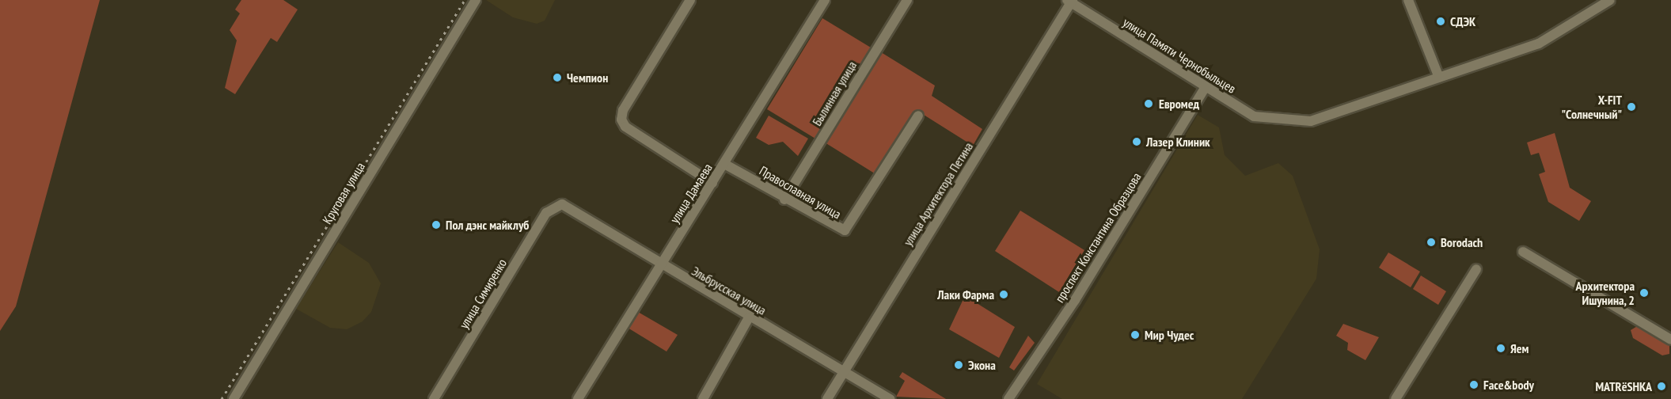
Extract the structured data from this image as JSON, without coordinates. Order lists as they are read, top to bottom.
{
  "streets": {
    "street": [
      "улица Памяти Чернобыльцев",
      "Былинная улица",
      "Православная улица",
      "Круговая улица",
      "улица Дамаева",
      "улица Архитектора Петина",
      "проспект Константина Образцова",
      "Эльбрусская улица",
      "улица Симиренко"
    ]
  },
  "crossings": [
    ["улица Памяти Чернобыльцев", "улица Архитектора Петина"],
    ["улица Памяти Чернобыльцев", "проспект Константина Образцова"],
    ["Былинная улица", "Православная улица"],
    ["Православная улица", "улица Дамаева"],
    ["улица Дамаева", "Эльбрусская улица"],
    ["улица Архитектора Петина", "Эльбрусская улица"],
    ["Эльбрусская улица", "улица Симиренко"]
  ],
  "places": [
    "СДЭК",
    "Чемпион",
    "Евромед",
    "X-FIT \"Солнечный\"",
    "Лазер Клиник",
    "Пол дэнс майклуб",
    "Borodach",
    "Архитектора Ишунина, 2",
    "Лаки Фарма",
    "Мир Чудес",
    "Яем",
    "Экона",
    "Face&body",
    "MATRёSHKA"
  ]
}
